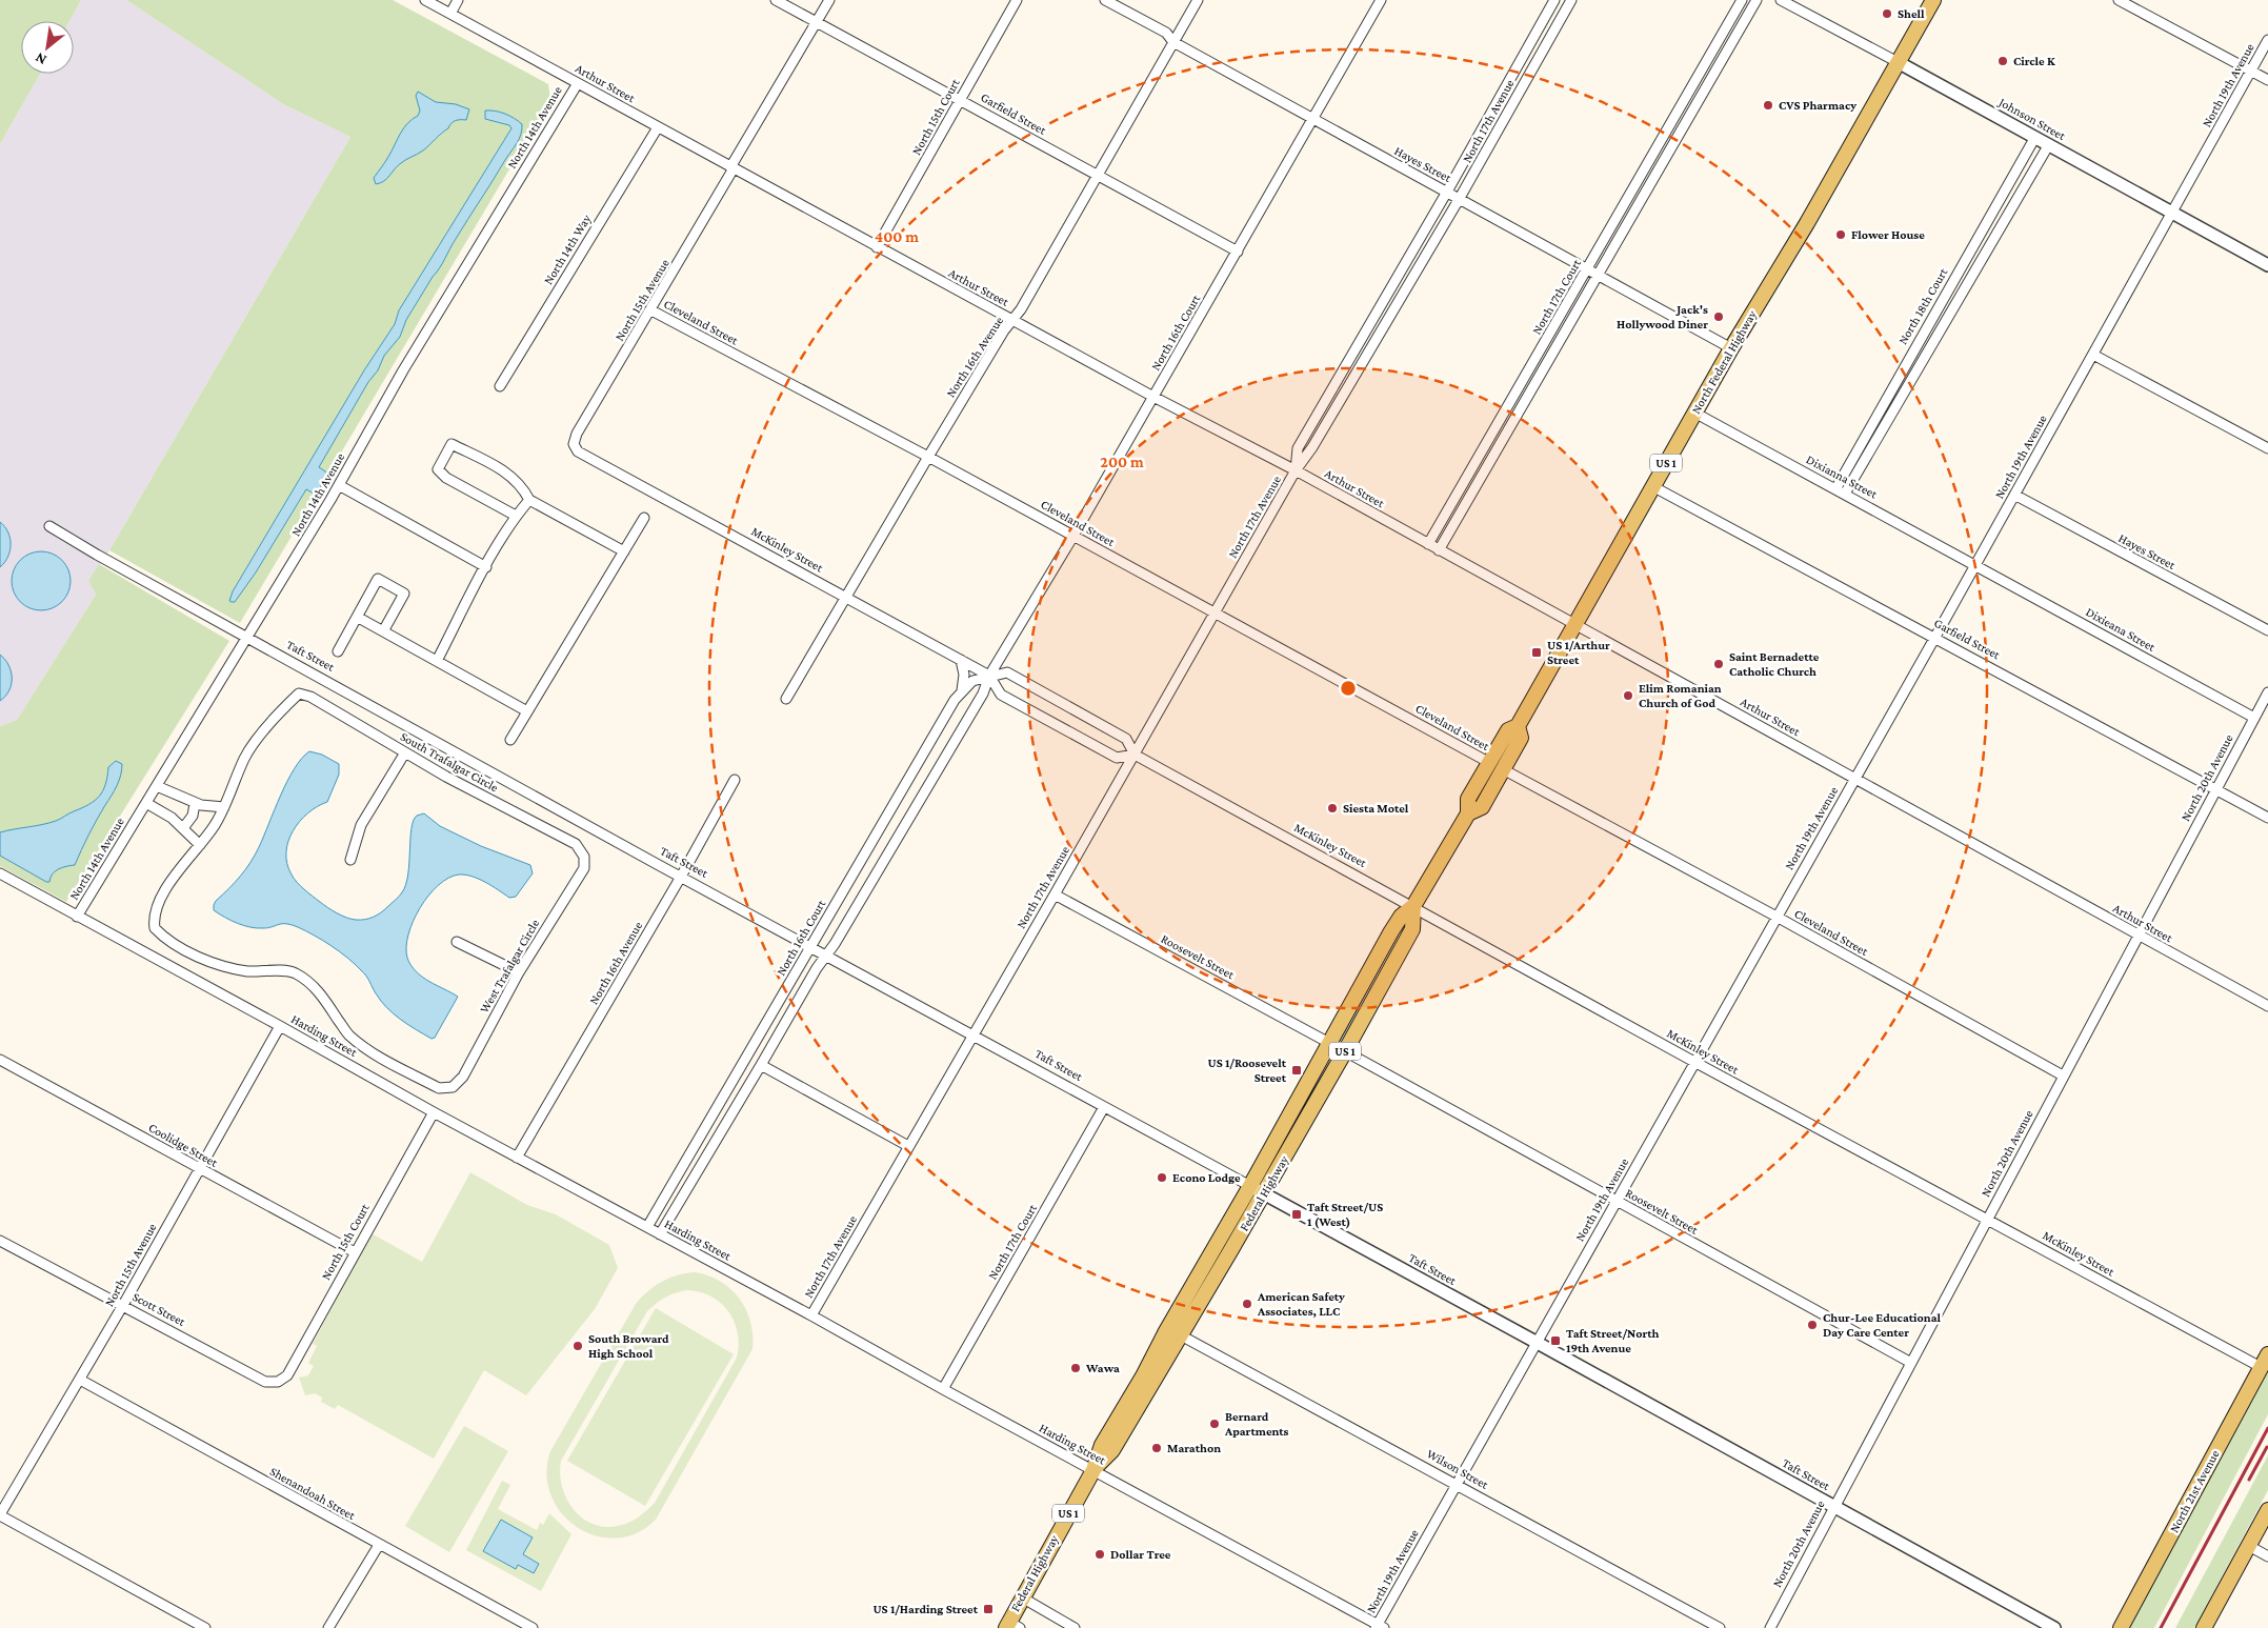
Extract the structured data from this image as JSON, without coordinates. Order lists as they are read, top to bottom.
{
  "streets": {
    "main road": [
      "North Federal Highway",
      "US 1",
      "Federal Highway",
      "North 21st Avenue"
    ],
    "street": [
      "Arthur Street",
      "North 19th Avenue",
      "Garfield Street",
      "North 15th Court",
      "Johnson Street",
      "North 17th Avenue",
      "North 14th Avenue",
      "Hayes Street",
      "North 14th Way",
      "North 17th Court",
      "North 15th Avenue",
      "North 18th Court",
      "Cleveland Street",
      "North 16th Court",
      "North 16th Avenue",
      "Dixianna Street",
      "McKinley Street",
      "Dixieana Street",
      "Taft Street",
      "South Trafalgar Circle",
      "North 20th Avenue",
      "Roosevelt Street",
      "West Trafalgar Circle",
      "Harding Street",
      "Coolidge Street",
      "Scott Street",
      "Wilson Street",
      "Shenandoah Street"
    ]
  },
  "crossings": [
    ["Arthur Street", "North 19th Avenue"],
    ["Arthur Street", "North 15th Court"],
    ["Arthur Street", "North 17th Avenue"],
    ["Arthur Street", "North 14th Avenue"],
    ["Arthur Street", "North 14th Way"],
    ["Arthur Street", "North 17th Court"],
    ["Arthur Street", "North 15th Avenue"],
    ["Arthur Street", "North 16th Court"],
    ["Arthur Street", "North 16th Avenue"],
    ["Arthur Street", "North Federal Highway"],
    ["Arthur Street", "North 20th Avenue"],
    ["North 19th Avenue", "Garfield Street"],
    ["North 19th Avenue", "Johnson Street"],
    ["North 19th Avenue", "Hayes Street"],
    ["North 19th Avenue", "Cleveland Street"],
    ["North 19th Avenue", "Dixianna Street"],
    ["North 19th Avenue", "McKinley Street"],
    ["North 19th Avenue", "Dixieana Street"],
    ["North 19th Avenue", "Taft Street"],
    ["North 19th Avenue", "Roosevelt Street"],
    ["North 19th Avenue", "Harding Street"],
    ["North 19th Avenue", "Wilson Street"],
    ["Garfield Street", "North 15th Court"],
    ["Garfield Street", "North 15th Avenue"],
    ["Garfield Street", "North 16th Court"],
    ["Garfield Street", "North 16th Avenue"],
    ["Garfield Street", "North Federal Highway"],
    ["Garfield Street", "North 20th Avenue"],
    ["North 15th Court", "Harding Street"],
    ["North 15th Court", "Coolidge Street"],
    ["North 15th Court", "Scott Street"],
    ["Johnson Street", "North 18th Court"],
    ["Johnson Street", "North Federal Highway"],
    ["North 17th Avenue", "Hayes Street"],
    ["North 17th Avenue", "Cleveland Street"],
    ["North 17th Avenue", "McKinley Street"],
    ["North 17th Avenue", "Taft Street"],
    ["North 17th Avenue", "Roosevelt Street"],
    ["North 17th Avenue", "Harding Street"],
    ["North 14th Avenue", "Taft Street"],
    ["North 14th Avenue", "Harding Street"],
    ["Hayes Street", "North 17th Court"],
    ["Hayes Street", "North 16th Court"],
    ["Hayes Street", "North 16th Avenue"],
    ["Hayes Street", "North Federal Highway"],
    ["North 17th Court", "Taft Street"],
    ["North 17th Court", "Harding Street"],
    ["North 15th Avenue", "Cleveland Street"],
    ["North 15th Avenue", "McKinley Street"],
    ["North 15th Avenue", "Harding Street"],
    ["North 15th Avenue", "Coolidge Street"],
    ["North 15th Avenue", "Scott Street"],
    ["North 15th Avenue", "Shenandoah Street"],
    ["North 18th Court", "Dixianna Street"],
    ["Cleveland Street", "North 16th Court"],
    ["Cleveland Street", "North 16th Avenue"],
    ["Cleveland Street", "North 20th Avenue"],
    ["Cleveland Street", "Federal Highway"],
    ["North 16th Court", "McKinley Street"],
    ["North 16th Court", "Taft Street"],
    ["North 16th Court", "Harding Street"],
    ["North 16th Avenue", "McKinley Street"],
    ["North 16th Avenue", "Taft Street"],
    ["North 16th Avenue", "Harding Street"],
    ["North Federal Highway", "Dixianna Street"],
    ["North Federal Highway", "Federal Highway"],
    ["Dixianna Street", "Dixieana Street"],
    ["McKinley Street", "North 20th Avenue"],
    ["McKinley Street", "Federal Highway"],
    ["McKinley Street", "North 21st Avenue"],
    ["Dixieana Street", "North 20th Avenue"],
    ["Taft Street", "North 20th Avenue"],
    ["Taft Street", "Federal Highway"],
    ["South Trafalgar Circle", "West Trafalgar Circle"],
    ["North 20th Avenue", "Roosevelt Street"],
    ["Roosevelt Street", "Federal Highway"],
    ["Harding Street", "Federal Highway"],
    ["Federal Highway", "Wilson Street"]
  ],
  "places": {
    "other": [
      "Shell",
      "Circle K",
      "CVS Pharmacy",
      "Flower House",
      "Jack's Hollywood Diner",
      "Saint Bernadette Catholic Church",
      "Elim Romanian Church of God",
      "Siesta Motel",
      "Econo Lodge",
      "American Safety Associates, LLC",
      "Chur-Lee Educational Day Care Center",
      "South Broward High School",
      "Wawa",
      "Bernard Apartments",
      "Marathon",
      "Dollar Tree"
    ],
    "transit": [
      "US 1/Arthur Street",
      "US 1/Roosevelt Street",
      "Taft Street/US 1 (West)",
      "Taft Street/North 19th Avenue",
      "US 1/Harding Street"
    ]
  },
  "north": "bottom left",
  "rings": ["400 m", "200 m"]
}
